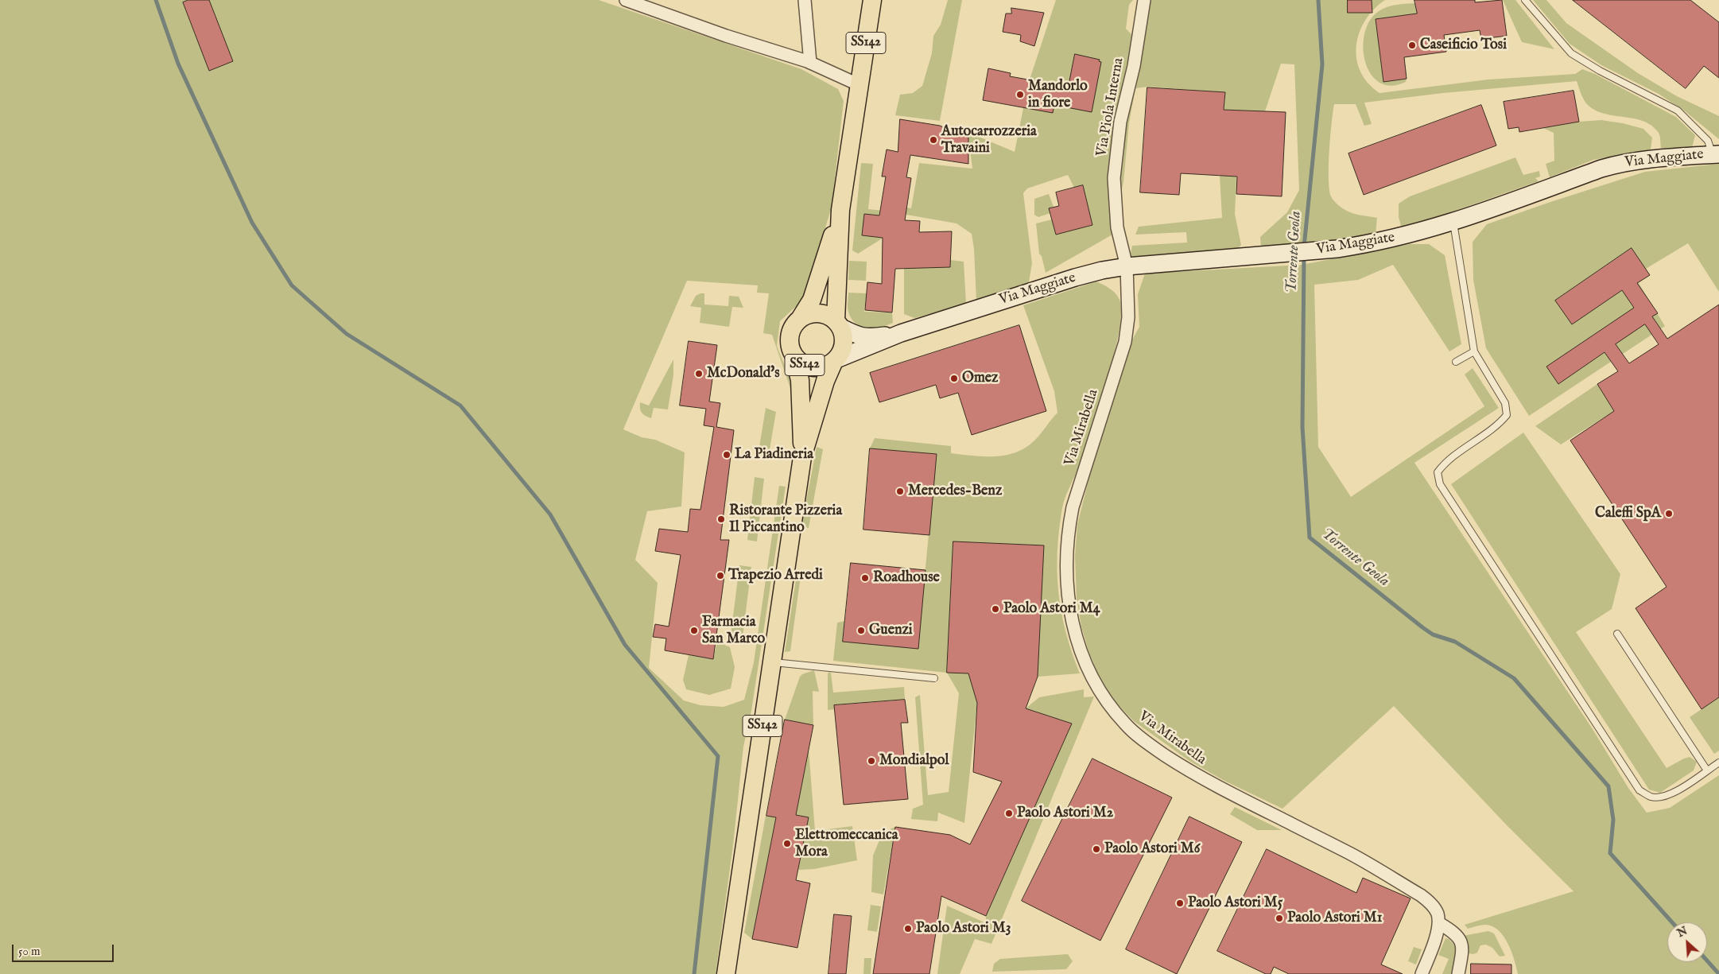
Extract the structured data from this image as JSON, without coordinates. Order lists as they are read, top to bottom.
{
  "streets": {
    "main road": ["SS142"],
    "street": ["Via Piola Interna", "Via Maggiate", "Via Mirabella"]
  },
  "crossings": [
    ["SS142", "Via Maggiate"],
    ["Via Piola Interna", "Via Maggiate"],
    ["Via Piola Interna", "Via Mirabella"],
    ["Via Maggiate", "Via Mirabella"]
  ],
  "water": ["Torrente Geola"],
  "places": [
    "Caseificio Tosi",
    "Mandorlo in fiore",
    "Autocarrozzeria Travaini",
    "McDonald's",
    "Omez",
    "La Piadineria",
    "Mercedes-Benz",
    "Caleffi SpA",
    "Ristorante Pizzeria Il Piccantino",
    "Trapezio Arredi",
    "Roadhouse",
    "Paolo Astori M4",
    "Farmacia San Marco",
    "Guenzi",
    "Mondialpol",
    "Paolo Astori M2",
    "Elettromeccanica Mora",
    "Paolo Astori M6",
    "Paolo Astori M5",
    "Paolo Astori M1",
    "Paolo Astori M3"
  ],
  "scale_bar": "50 m",
  "north": "top left"
}
